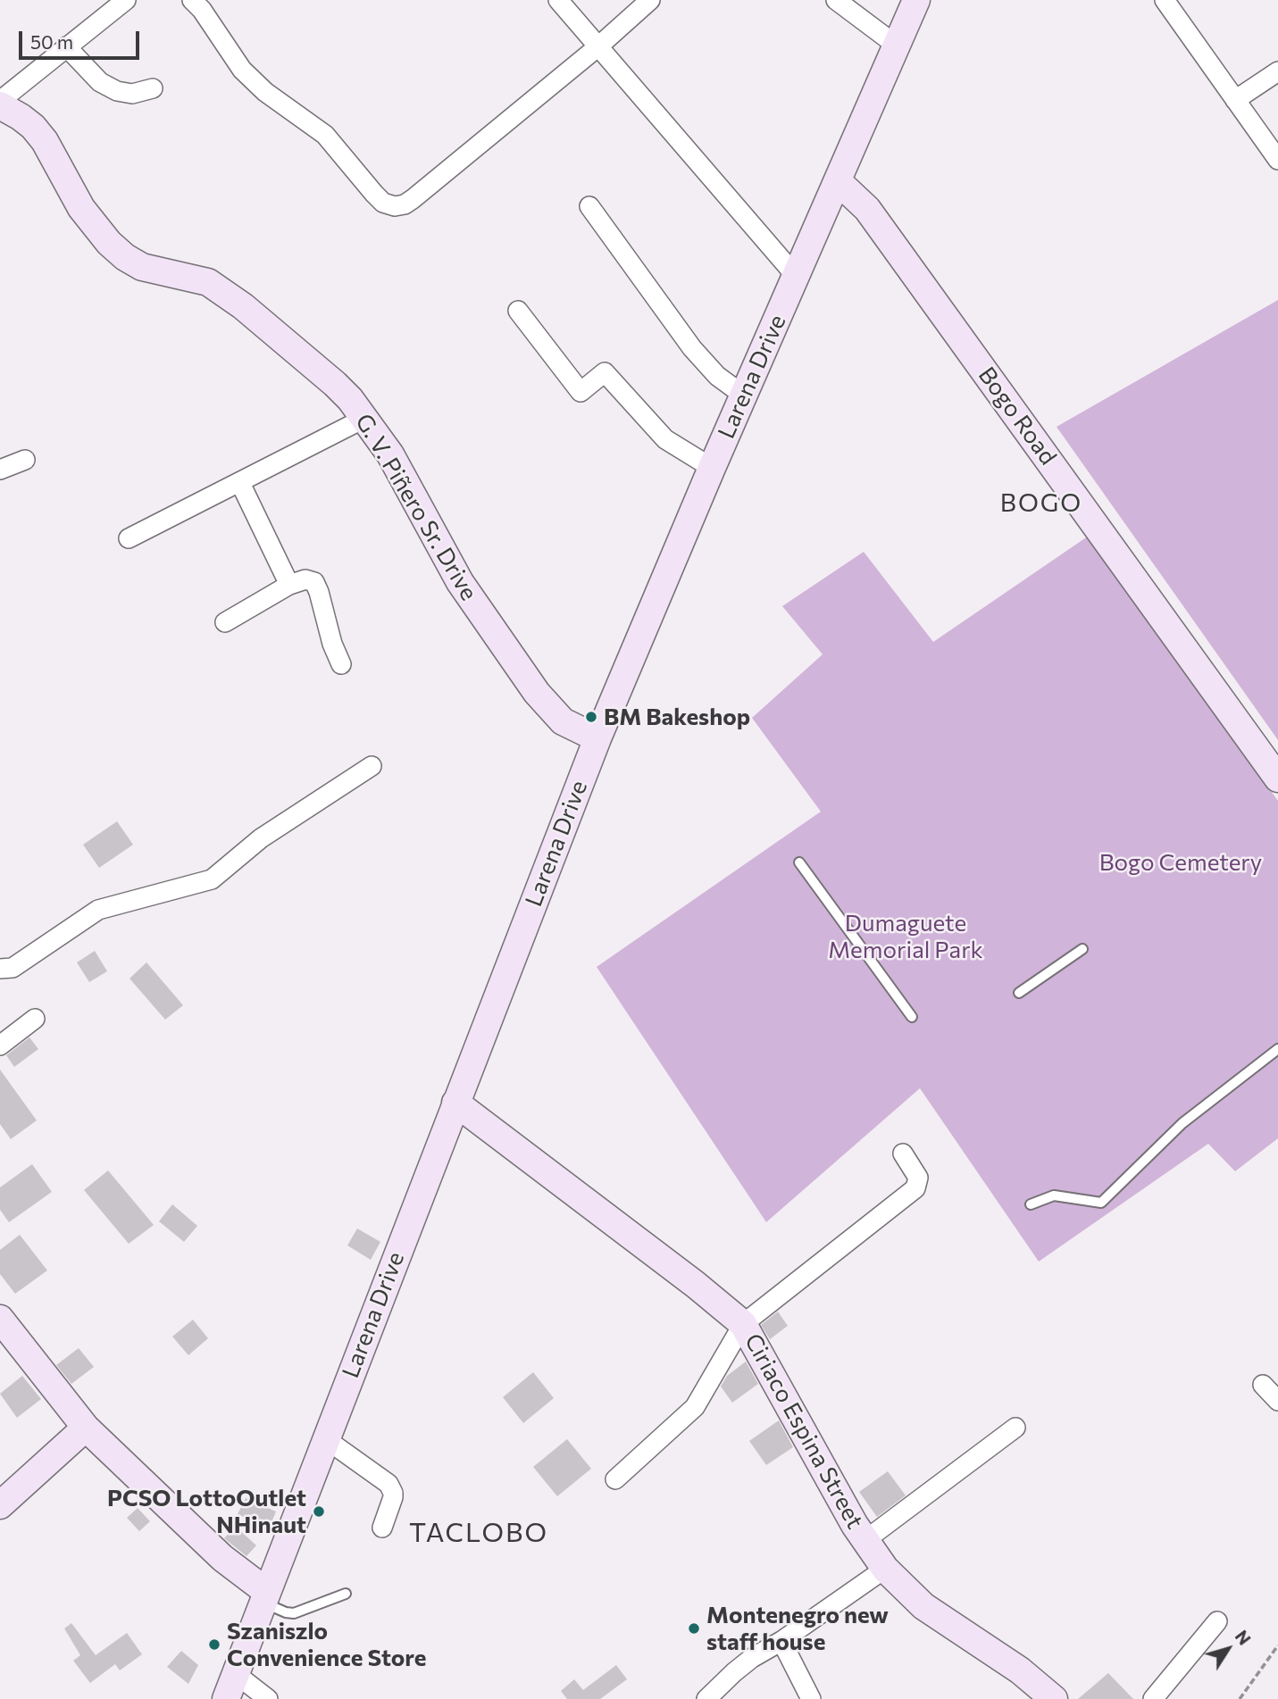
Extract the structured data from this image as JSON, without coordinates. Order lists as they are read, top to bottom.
{
  "streets": {
    "street": [
      "Larena Drive",
      "Bogo Road",
      "G. V. Piñero Sr. Drive",
      "Ciriaco Espina Street"
    ]
  },
  "crossings": [
    ["Larena Drive", "Bogo Road"],
    ["Larena Drive", "G. V. Piñero Sr. Drive"],
    ["Larena Drive", "Ciriaco Espina Street"]
  ],
  "districts": ["BOGO", "TACLOBO"],
  "parks": ["Bogo Cemetery", "Dumaguete Memorial Park"],
  "places": [
    "BM Bakeshop",
    "PCSO LottoOutlet NHinaut",
    "Montenegro new staff house",
    "Szaniszlo Convenience Store"
  ],
  "scale_bar": "50 m",
  "north": "top right"
}
